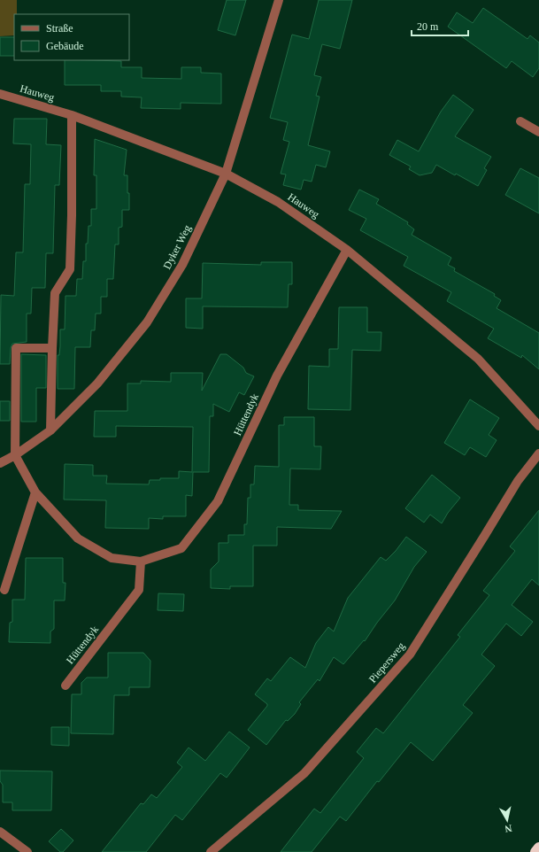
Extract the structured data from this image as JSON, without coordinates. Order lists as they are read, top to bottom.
{
  "streets": {
    "street": [
      "Hauweg",
      "Dyker Weg",
      "Hüttendyk",
      "Piepersweg"
    ]
  },
  "crossings": [
    ["Hauweg", "Dyker Weg"],
    ["Hauweg", "Hüttendyk"],
    ["Dyker Weg", "Hüttendyk"]
  ],
  "legend": ["Straße", "Gebäude"],
  "scale_bar": "20 m",
  "north": "bottom"
}
